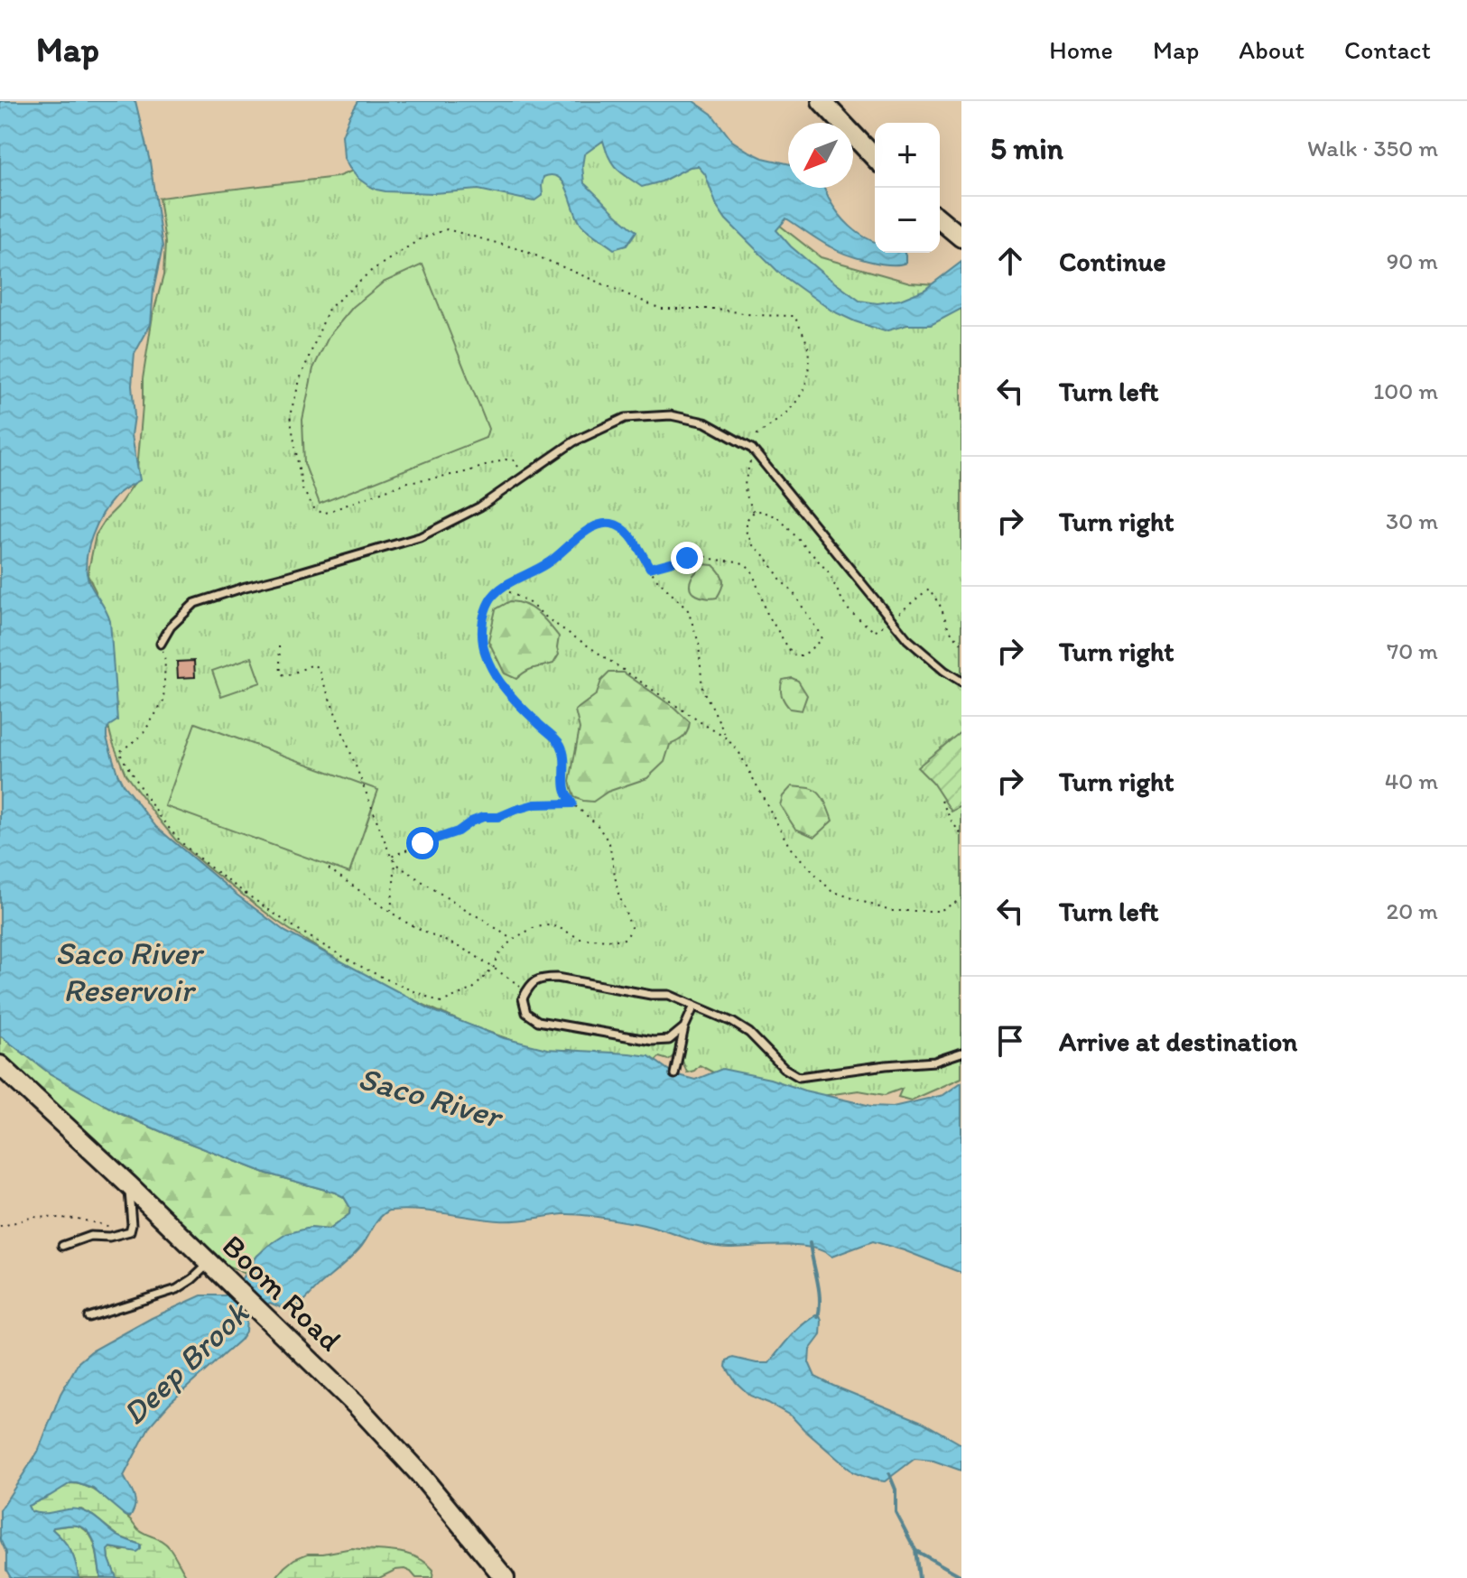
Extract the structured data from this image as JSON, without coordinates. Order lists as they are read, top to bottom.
{
  "streets": {
    "street": ["Boom Road"]
  },
  "water": ["Saco River Reservoir", "Saco River", "Deep Brook"],
  "north": "bottom left",
  "page": {
    "header": "Map",
    "nav": [
      "Home",
      "Map",
      "About",
      "Contact"
    ],
    "heading": ["5 min", "Walk · 350 m"],
    "map_buttons": ["+", "−"],
    "list": [
      ["Continue", "90 m"],
      ["Turn left", "100 m"],
      ["Turn right", "30 m"],
      ["Turn right", "70 m"],
      ["Turn right", "40 m"],
      ["Turn left", "20 m"],
      "Arrive at destination"
    ]
  }
}
